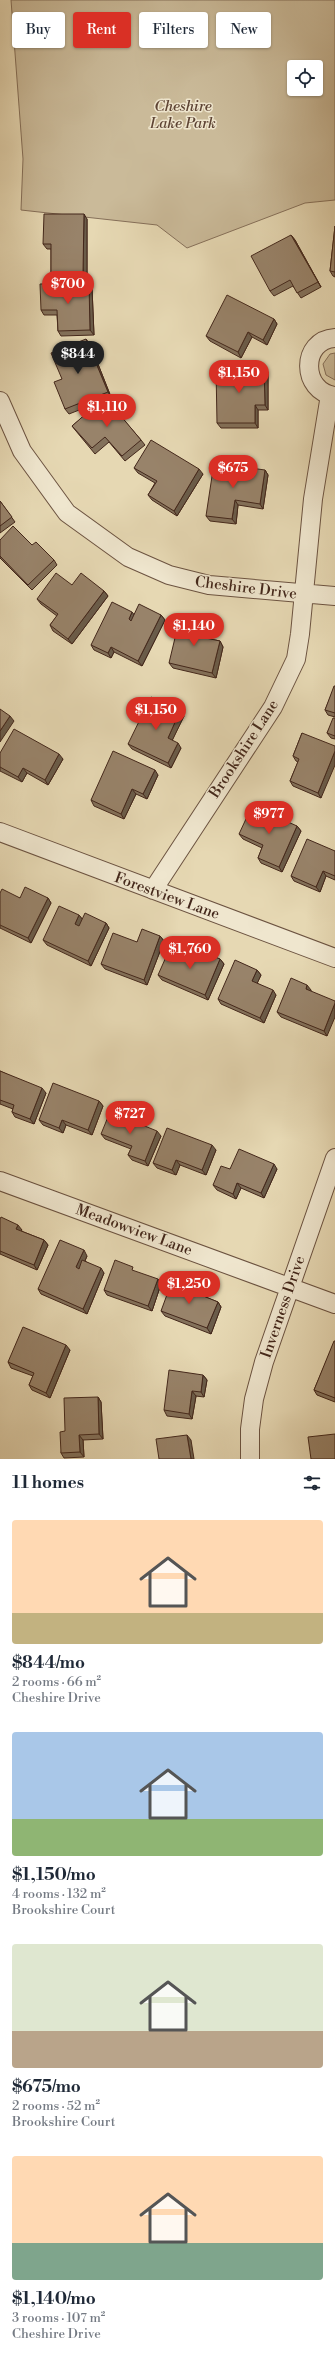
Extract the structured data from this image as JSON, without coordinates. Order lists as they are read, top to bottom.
{
  "streets": {
    "street": [
      "Cheshire Drive",
      "Brookshire Lane",
      "Forestview Lane",
      "Meadowview Lane",
      "Inverness Drive"
    ]
  },
  "crossings": [
    ["Cheshire Drive", "Brookshire Lane"],
    ["Brookshire Lane", "Forestview Lane"],
    ["Meadowview Lane", "Inverness Drive"]
  ],
  "parks": ["Cheshire Lake Park"],
  "page": {
    "chip": [
      "Buy",
      "Rent",
      "Filters",
      "New"
    ],
    "price": [
      "$700",
      "$844",
      "$1,150",
      "$1,110",
      "$675",
      "$1,140",
      "$1,150",
      "$977",
      "$1,760",
      "$727",
      "$1,250"
    ],
    "heading": "11 homes",
    "list": [
      {
        "name": "$844/mo",
        "note": "2 rooms · 66 m² · Cheshire Drive"
      },
      {
        "name": "$1,150/mo",
        "note": "4 rooms · 132 m² · Brookshire Court"
      },
      {
        "name": "$675/mo",
        "note": "2 rooms · 52 m² · Brookshire Court"
      },
      {
        "name": "$1,140/mo",
        "note": "3 rooms · 107 m² · Cheshire Drive"
      }
    ]
  }
}
